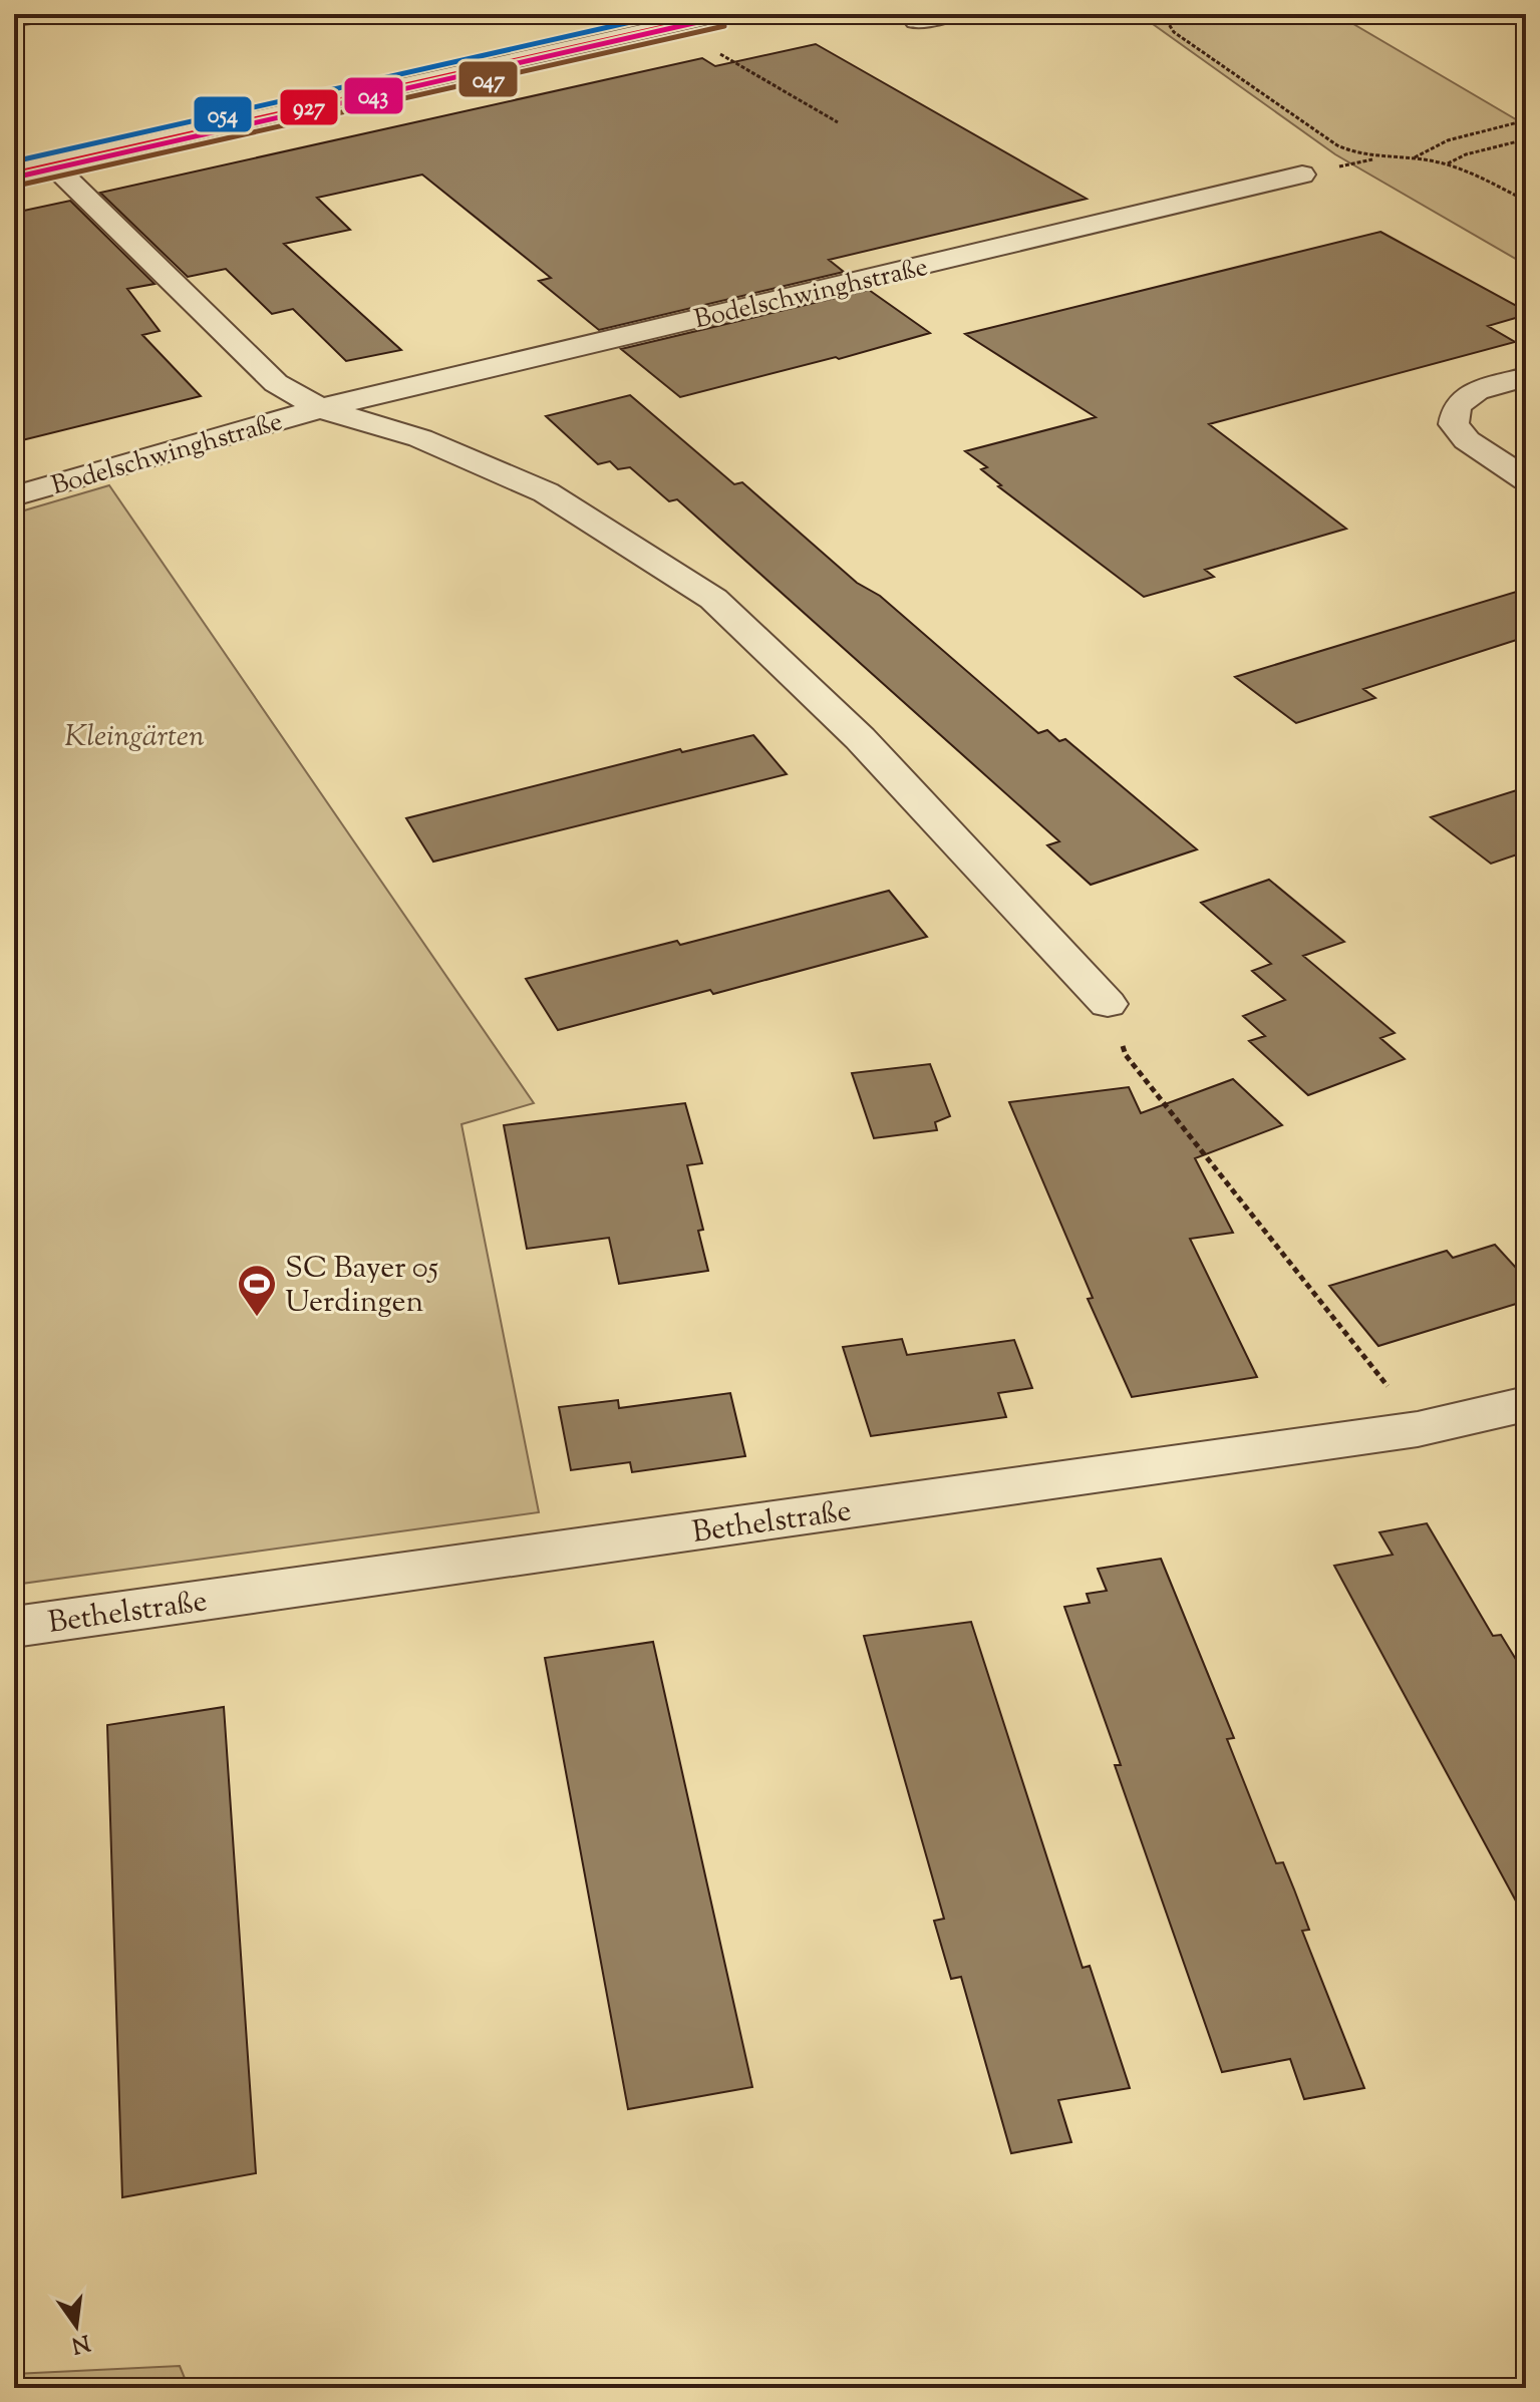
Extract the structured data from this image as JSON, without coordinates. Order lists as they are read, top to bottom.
{
  "streets": {
    "street": ["Bodelschwinghstraße", "Bethelstraße"]
  },
  "parks": ["Kleingärten"],
  "places": {
    "sports": ["SC Bayer 05 Uerdingen"]
  },
  "lines": [
    "transit line 043",
    "transit line 927",
    "transit line 054",
    "transit line 047"
  ],
  "north": "bottom"
}
